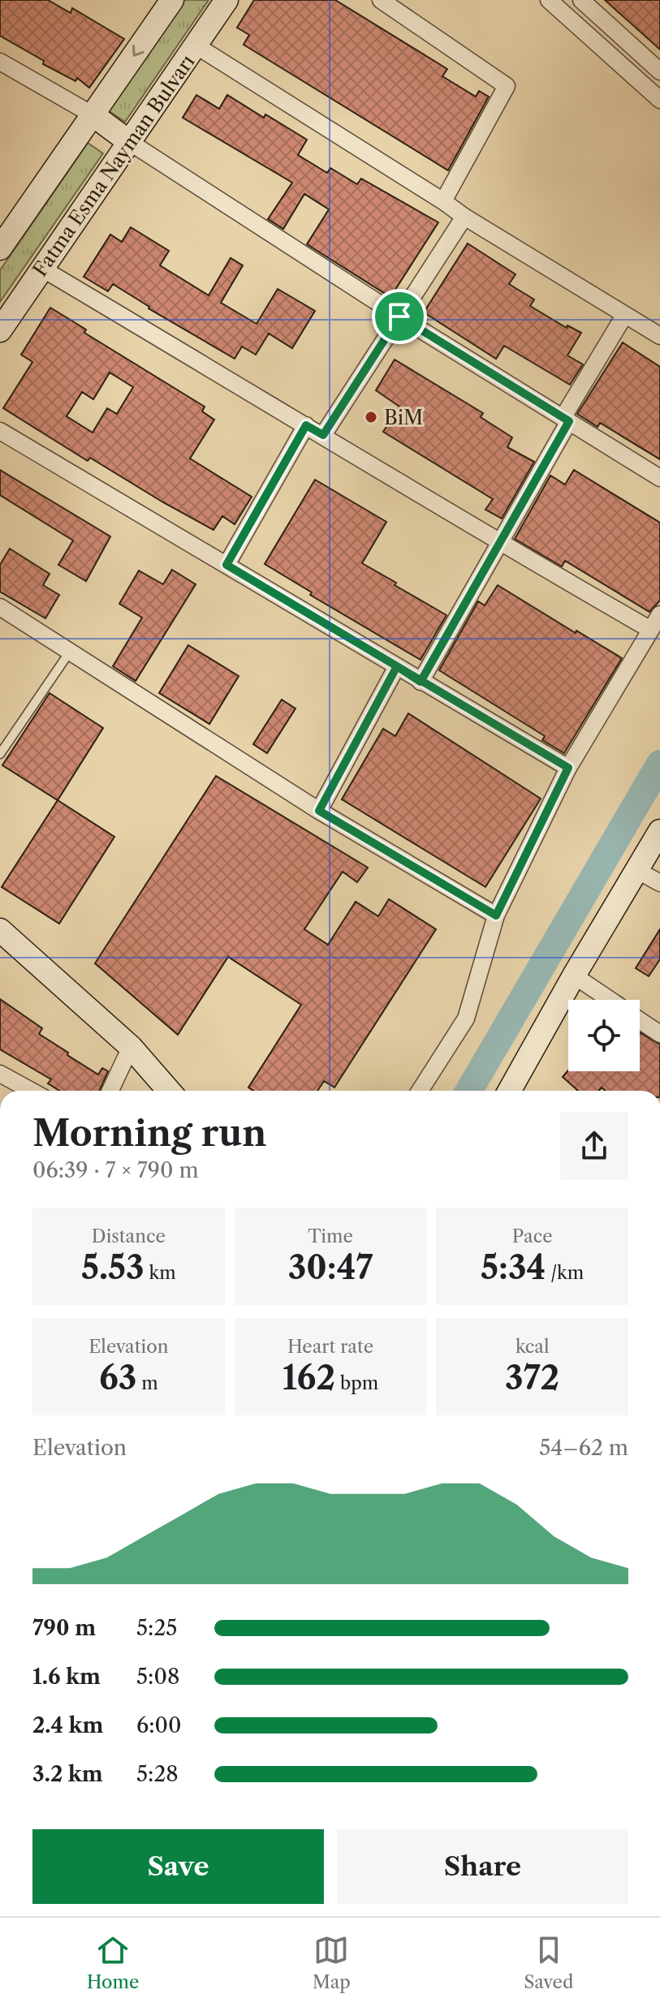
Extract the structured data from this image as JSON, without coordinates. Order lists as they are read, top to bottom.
{
  "streets": {
    "main road": ["Fatma Esma Nayman Bulvarı"]
  },
  "places": ["BiM"],
  "page": {
    "heading": ["Morning run", "06:39 · 7 × 790 m"],
    "stats": [
      ["Distance", "5.53 km"],
      ["Time", "30:47"],
      ["Pace", "5:34 /km"],
      ["Elevation", "63 m"],
      ["Heart rate", "162 bpm"],
      ["kcal", "372"]
    ],
    "chart": ["Elevation", "54–62 m"],
    "list": [
      {
        "name": "790 m",
        "note": "5:25"
      },
      {
        "name": "1.6 km",
        "note": "5:08"
      },
      {
        "name": "2.4 km",
        "note": "6:00"
      },
      {
        "name": "3.2 km",
        "note": "5:28"
      }
    ],
    "buttons": ["Save", "Share"],
    "tabs": ["Home", "Map", "Saved"]
  }
}
